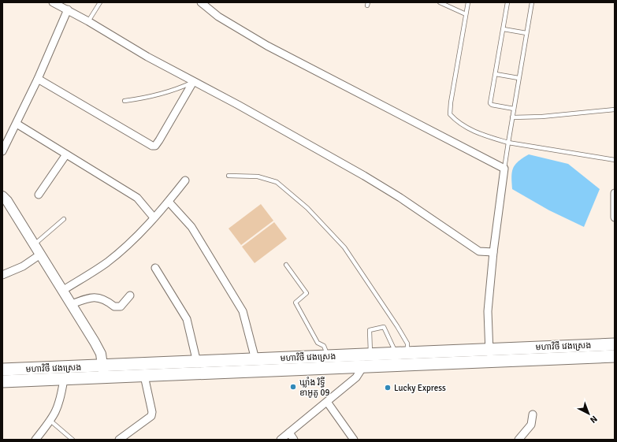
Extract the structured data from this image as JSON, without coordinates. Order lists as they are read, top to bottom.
{
  "streets": {
    "main road": ["មហាវិថី វេងស្រេង"]
  },
  "places": ["ឃ្លាំង រិទ្ធី ខាអូតូ 09", "Lucky Express"],
  "north": "bottom right"
}
